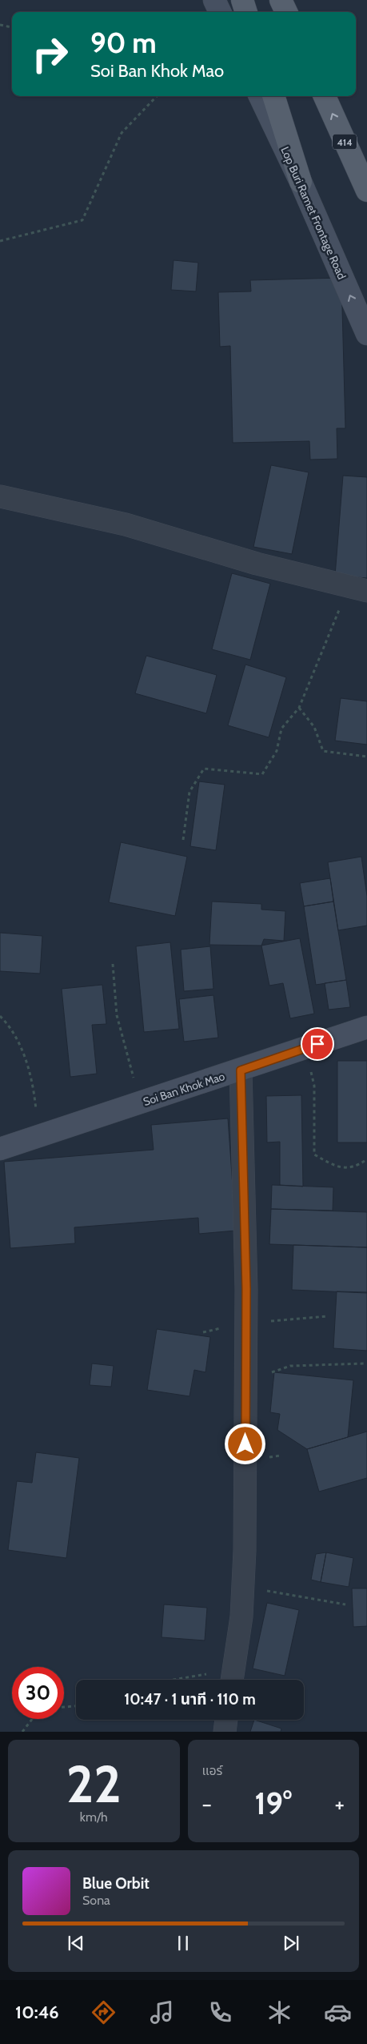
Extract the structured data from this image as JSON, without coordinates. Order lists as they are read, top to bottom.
{
  "streets": {
    "main road": ["414"],
    "street": ["Lop Buri Ramet Frontage Road", "Soi Ban Khok Mao"]
  },
  "one_way": ["Lop Buri Ramet Frontage Road"],
  "page": {
    "turn": ["90 m", "Soi Ban Khok Mao"],
    "limit": "30",
    "trip": "10:47 · 1 นาที · 110 m",
    "tile": [
      ["22", "km/h"],
      "แอร์"
    ],
    "heat": ["−", "19°", "+"],
    "song": ["Blue Orbit", "Sona"],
    "tabs": "10:46"
  }
}
